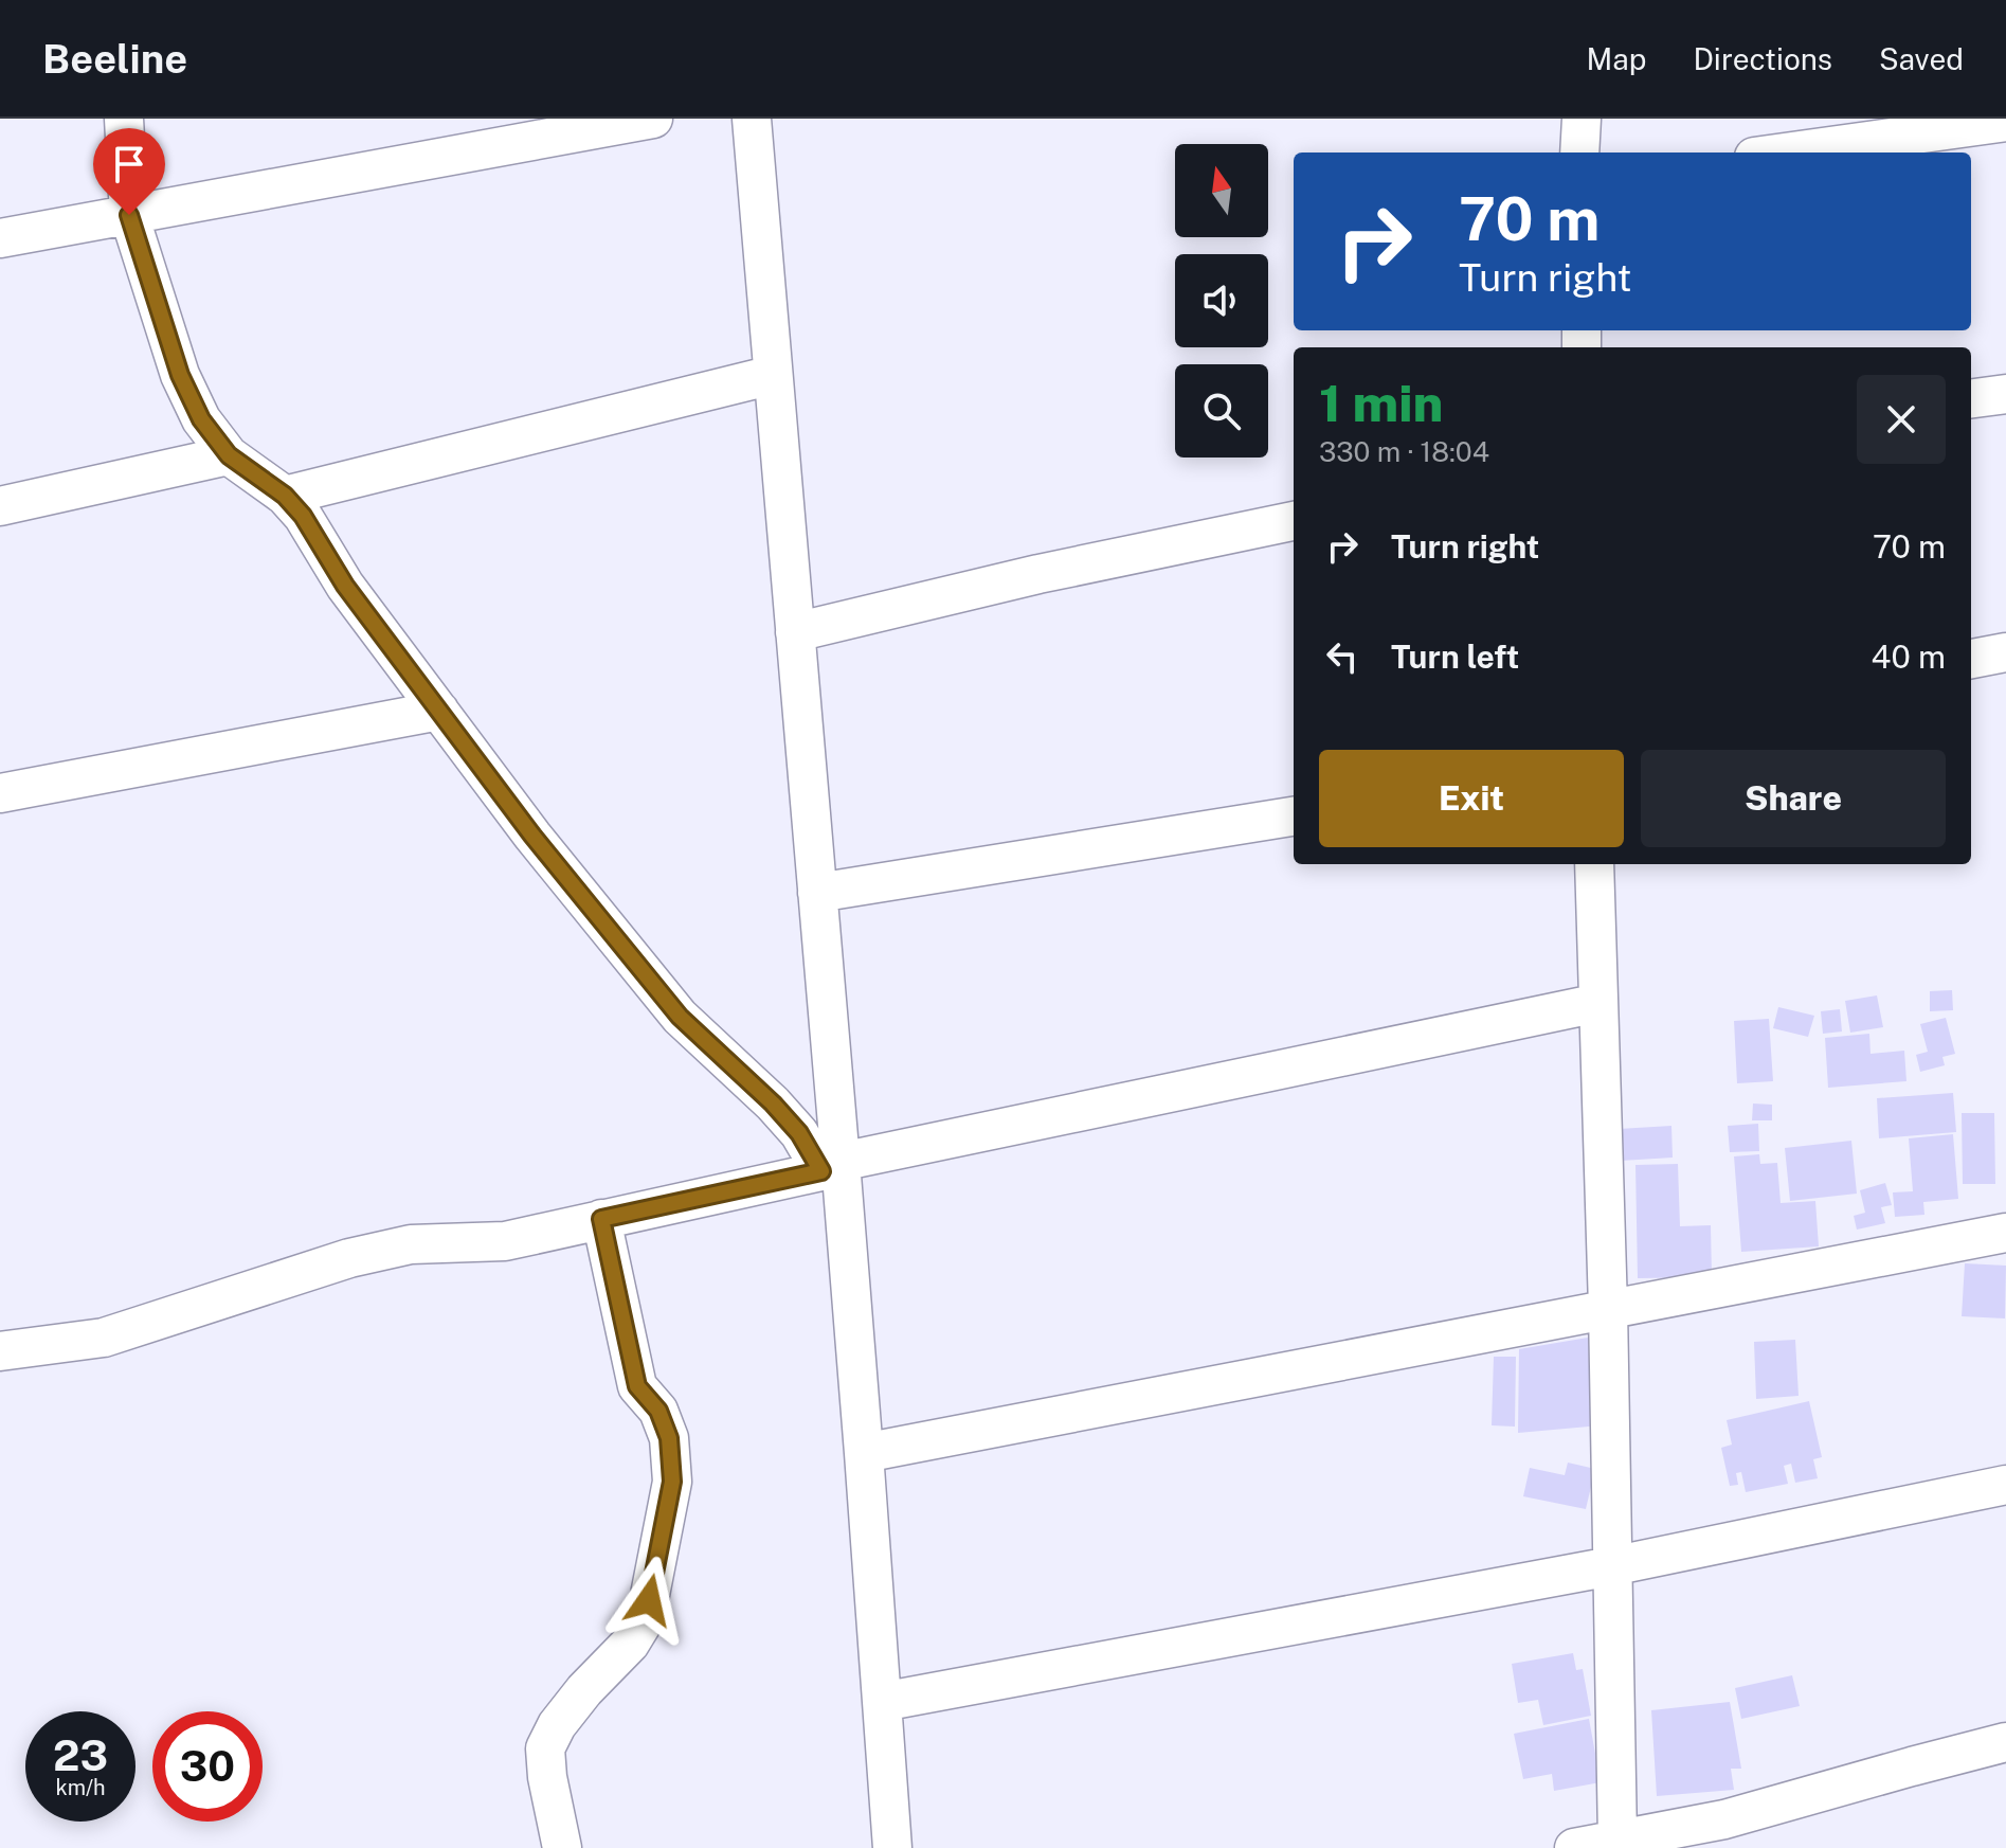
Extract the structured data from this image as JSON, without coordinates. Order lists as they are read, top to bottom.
{
  "north": "top",
  "page": {
    "header": "Beeline",
    "nav": ["Map", "Directions", "Saved"],
    "turn": ["70 m", "Turn right"],
    "heading": ["1 min", "330 m · 18:04"],
    "list": [
      {
        "name": "Turn right",
        "value": "70 m"
      },
      {
        "name": "Turn left",
        "value": "40 m"
      }
    ],
    "buttons": ["Exit", "Share"],
    "speed": "23 km/h",
    "limit": "30"
  }
}
